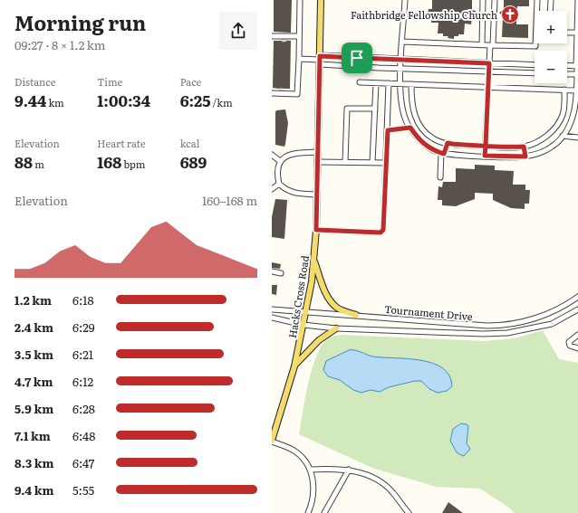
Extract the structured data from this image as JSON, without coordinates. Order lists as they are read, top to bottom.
{
  "streets": {
    "main road": ["Hacks Cross Road"],
    "street": ["Tournament Drive"]
  },
  "crossings": [
    ["Hacks Cross Road", "Tournament Drive"]
  ],
  "places": {
    "church": ["Faithbridge Fellowship Church"]
  },
  "page": {
    "heading": ["Morning run", "09:27 · 8 × 1.2 km"],
    "map_buttons": ["+", "−"],
    "stats": [
      ["Distance", "9.44 km"],
      ["Time", "1:00:34"],
      ["Pace", "6:25 /km"],
      ["Elevation", "88 m"],
      ["Heart rate", "168 bpm"],
      ["kcal", "689"]
    ],
    "chart": ["Elevation", "160–168 m"],
    "list": [
      {
        "name": "1.2 km",
        "note": "6:18"
      },
      {
        "name": "2.4 km",
        "note": "6:29"
      },
      {
        "name": "3.5 km",
        "note": "6:21"
      },
      {
        "name": "4.7 km",
        "note": "6:12"
      },
      {
        "name": "5.9 km",
        "note": "6:28"
      },
      {
        "name": "7.1 km",
        "note": "6:48"
      },
      {
        "name": "8.3 km",
        "note": "6:47"
      },
      {
        "name": "9.4 km",
        "note": "5:55"
      }
    ]
  }
}
